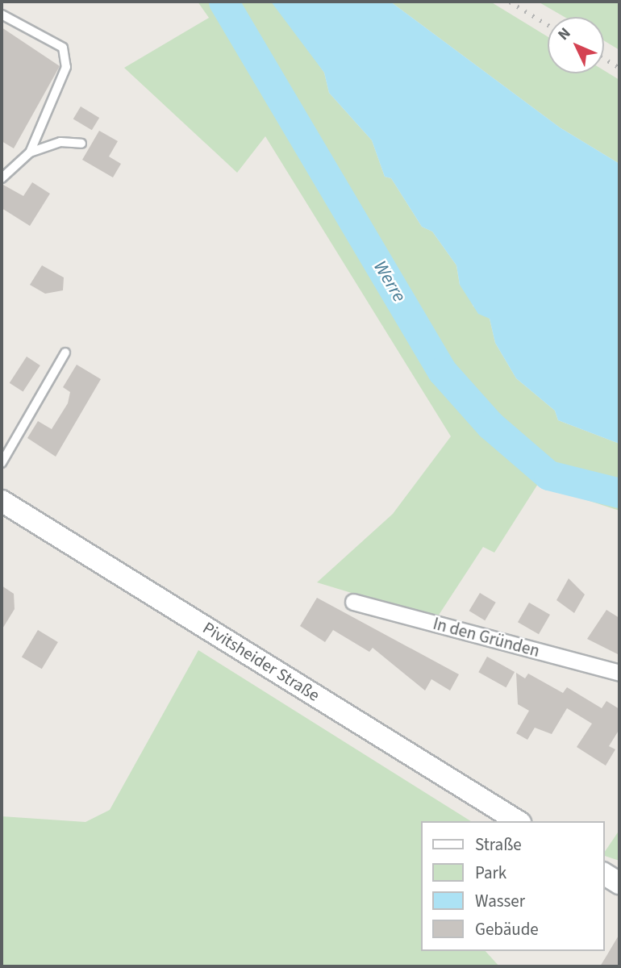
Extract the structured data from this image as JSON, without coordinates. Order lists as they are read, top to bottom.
{
  "streets": {
    "main road": ["Pivitsheider Straße"],
    "street": ["In den Gründen"]
  },
  "water": ["Werre"],
  "legend": [
    "Straße",
    "Park",
    "Wasser",
    "Gebäude"
  ],
  "north": "top left"
}
